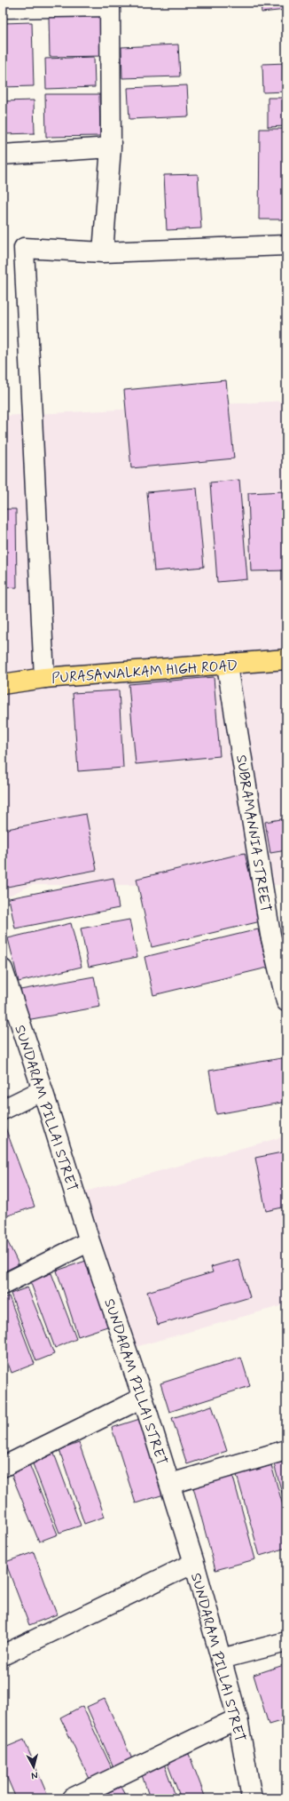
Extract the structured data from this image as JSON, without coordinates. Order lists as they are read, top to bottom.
{
  "streets": {
    "main road": ["PURASAWALKAM HIGH ROAD"],
    "street": ["SUBRAMANNIA STREET", "SUNDARAM PILLAI STRET"]
  },
  "crossings": [
    ["PURASAWALKAM HIGH ROAD", "SUBRAMANNIA STREET"]
  ],
  "north": "bottom"
}
